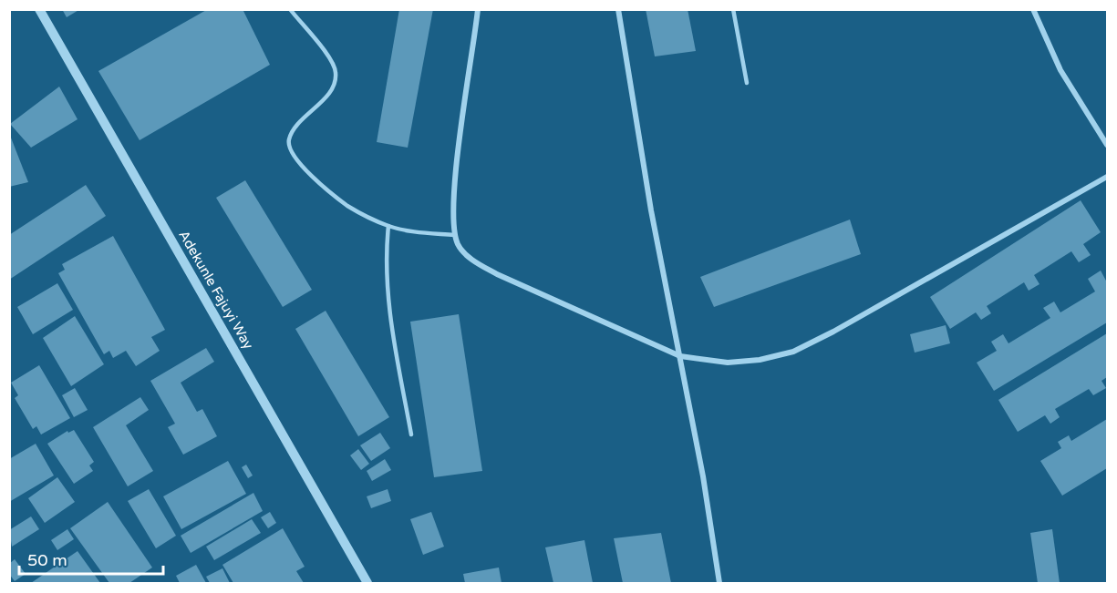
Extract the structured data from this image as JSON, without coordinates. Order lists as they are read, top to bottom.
{
  "streets": {
    "street": ["Adekunle Fajuyi Way"]
  },
  "scale_bar": "50 m"
}
